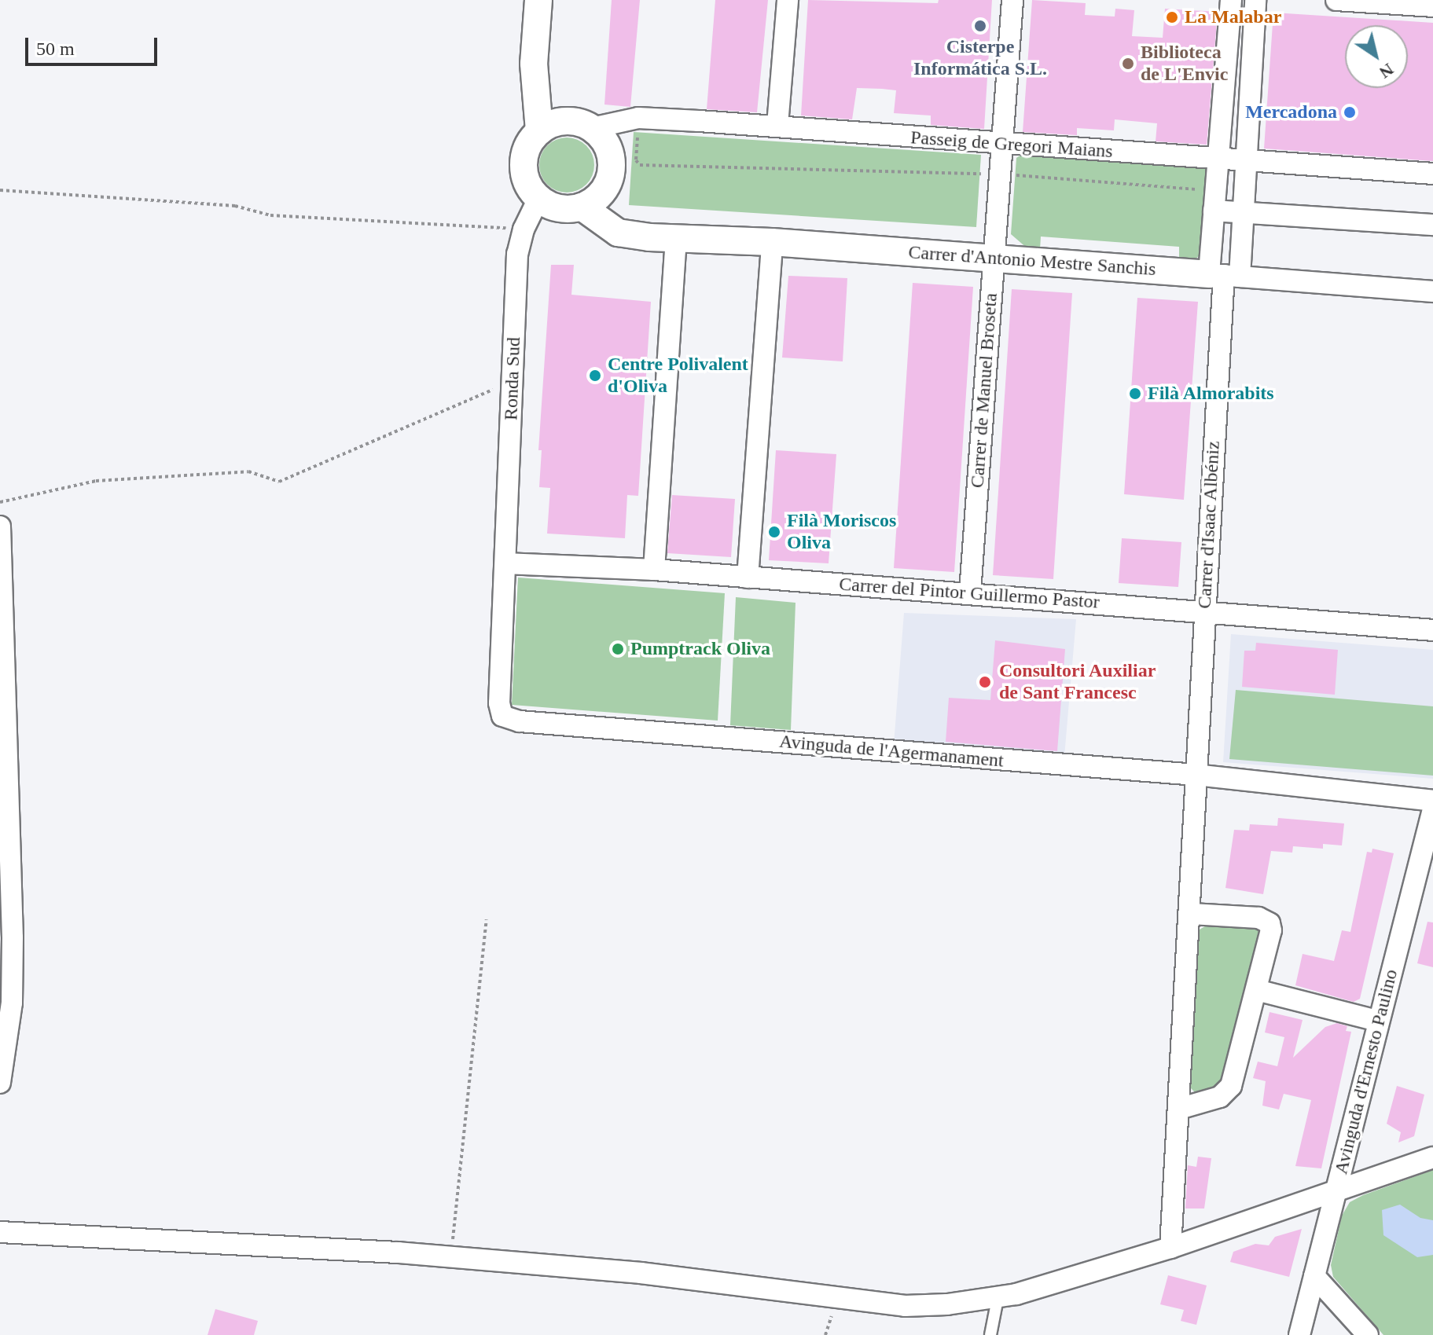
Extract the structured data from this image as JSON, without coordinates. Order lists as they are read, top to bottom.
{
  "streets": {
    "street": [
      "Passeig de Gregori Maians",
      "Carrer d'Antonio Mestre Sanchis",
      "Ronda Sud",
      "Carrer de Manuel Broseta",
      "Carrer d'Isaac Albéniz",
      "Carrer del Pintor Guillermo Pastor",
      "Avinguda de l'Agermanament",
      "Avinguda d'Ernesto Paulino"
    ]
  },
  "crossings": [
    ["Passeig de Gregori Maians", "Carrer d'Antonio Mestre Sanchis"],
    ["Passeig de Gregori Maians", "Ronda Sud"],
    ["Passeig de Gregori Maians", "Carrer de Manuel Broseta"],
    ["Passeig de Gregori Maians", "Carrer d'Isaac Albéniz"],
    ["Carrer d'Antonio Mestre Sanchis", "Ronda Sud"],
    ["Carrer d'Antonio Mestre Sanchis", "Carrer de Manuel Broseta"],
    ["Carrer d'Antonio Mestre Sanchis", "Carrer d'Isaac Albéniz"],
    ["Ronda Sud", "Carrer del Pintor Guillermo Pastor"],
    ["Ronda Sud", "Avinguda de l'Agermanament"],
    ["Carrer de Manuel Broseta", "Carrer del Pintor Guillermo Pastor"],
    ["Carrer d'Isaac Albéniz", "Carrer del Pintor Guillermo Pastor"],
    ["Carrer d'Isaac Albéniz", "Avinguda de l'Agermanament"],
    ["Carrer del Pintor Guillermo Pastor", "Avinguda de l'Agermanament"]
  ],
  "places": [
    "La Malabar",
    "Cisterpe Informática S.L.",
    "Biblioteca de L'Envic",
    "Mercadona",
    "Centre Polivalent d'Oliva",
    "Filà Almorabits",
    "Filà Moriscos Oliva",
    "Pumptrack Oliva",
    "Consultori Auxiliar de Sant Francesc"
  ],
  "scale_bar": "50 m",
  "north": "bottom right"
}
